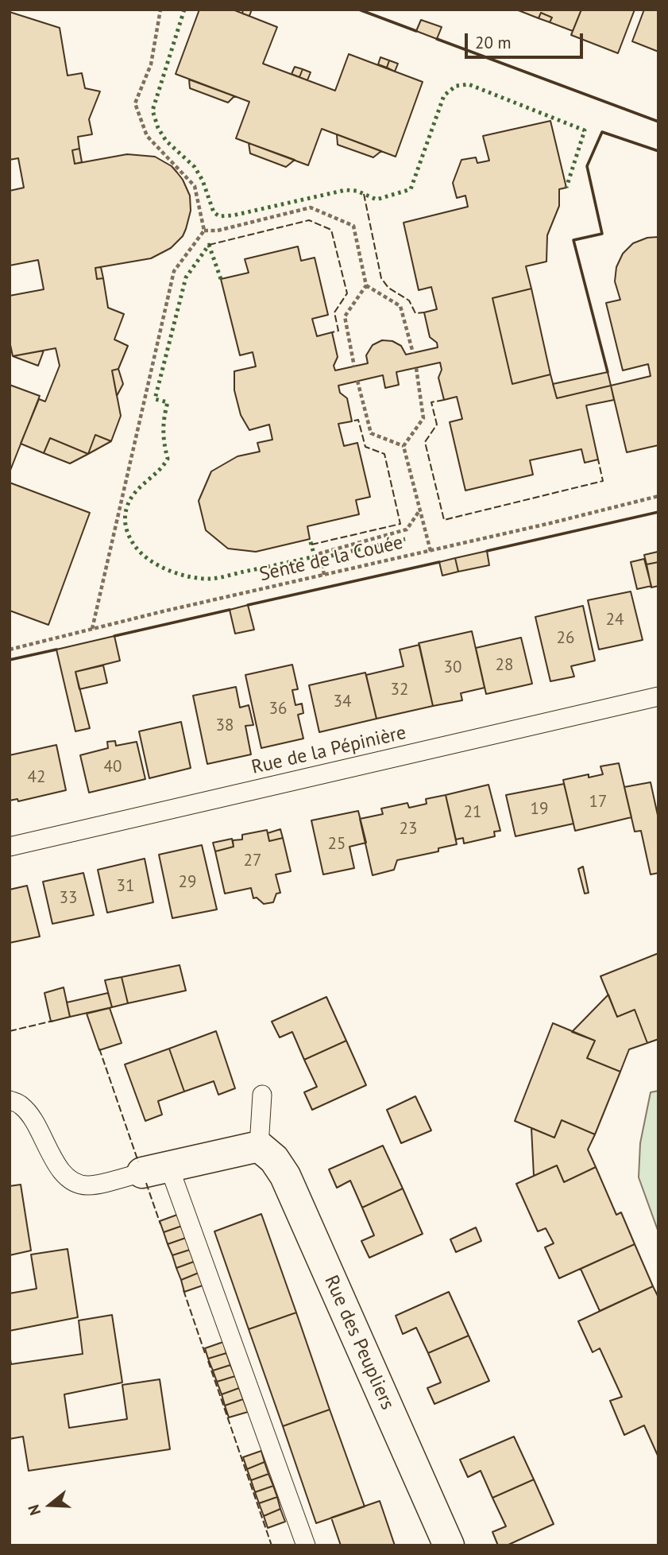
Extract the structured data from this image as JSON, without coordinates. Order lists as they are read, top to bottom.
{
  "streets": {
    "street": ["Rue des Peupliers"],
    "lane": ["Rue de la Pépinière"],
    "path": ["Sente de la Couée"]
  },
  "house_numbers": [
    "24",
    "26",
    "28",
    "30",
    "32",
    "34",
    "36",
    "38",
    "40",
    "42",
    "17",
    "19",
    "21",
    "23",
    "25",
    "27",
    "29",
    "31",
    "33"
  ],
  "scale_bar": "20 m",
  "north": "left"
}
